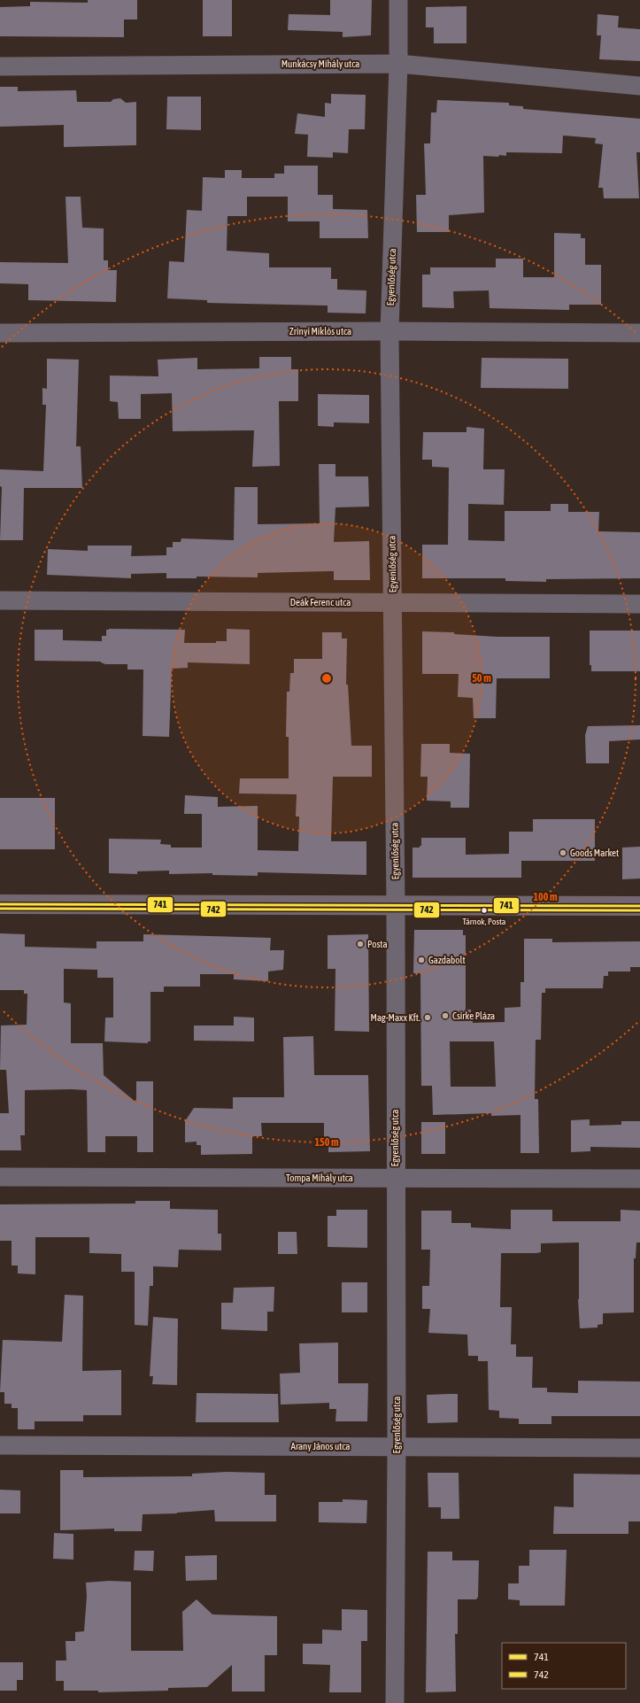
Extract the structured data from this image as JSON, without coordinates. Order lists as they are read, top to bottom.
{
  "streets": {
    "street": [
      "Munkácsy Mihály utca",
      "Egyenlőség utca",
      "Zrínyi Miklós utca",
      "Deák Ferenc utca",
      "Tompa Mihály utca",
      "Arany János utca"
    ]
  },
  "crossings": [
    ["Munkácsy Mihály utca", "Egyenlőség utca"],
    ["Egyenlőség utca", "Zrínyi Miklós utca"],
    ["Egyenlőség utca", "Deák Ferenc utca"],
    ["Egyenlőség utca", "Tompa Mihály utca"],
    ["Egyenlőség utca", "Arany János utca"]
  ],
  "places": [
    "Goods Market",
    "Tárnok, Posta",
    "Posta",
    "Gazdabolt",
    "Csirke Pláza",
    "Mag-Maxx Kft."
  ],
  "lines": ["transit line 741", "transit line 742"],
  "legend": ["741", "742"],
  "rings": ["50 m", "100 m", "150 m"]
}
